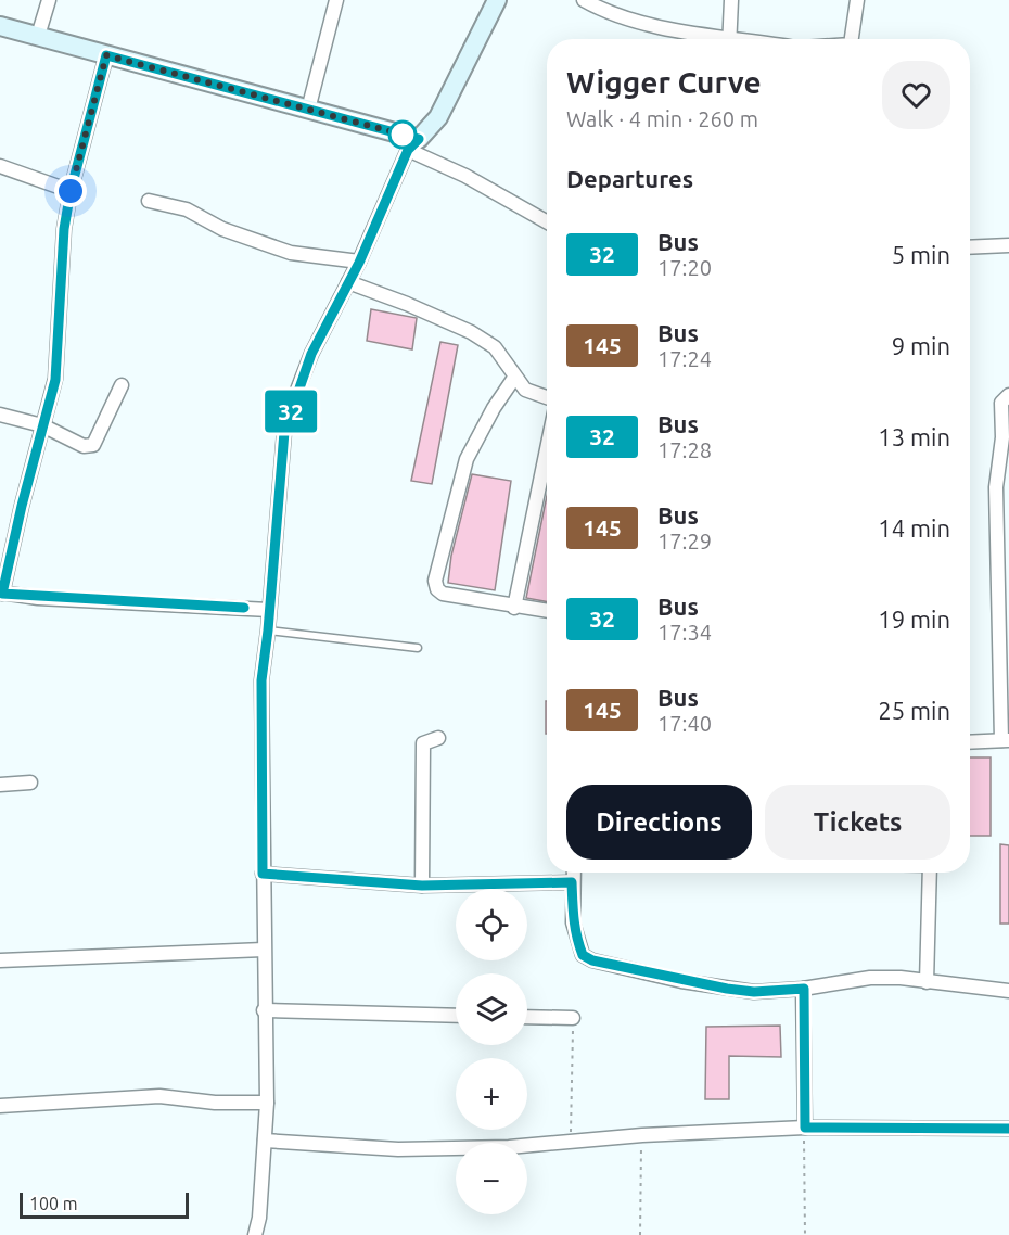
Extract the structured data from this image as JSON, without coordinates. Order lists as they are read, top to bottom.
{
  "lines": ["bus line 32"],
  "scale_bar": "100 m",
  "page": {
    "on_map": "32",
    "heading": [
      ["Wigger Curve", "Walk · 4 min · 260 m"],
      "Departures"
    ],
    "list": [
      {
        "mark": "32",
        "name": "Bus",
        "note": "17:20",
        "value": "5 min"
      },
      {
        "mark": "145",
        "name": "Bus",
        "note": "17:24",
        "value": "9 min"
      },
      {
        "mark": "32",
        "name": "Bus",
        "note": "17:28",
        "value": "13 min"
      },
      {
        "mark": "145",
        "name": "Bus",
        "note": "17:29",
        "value": "14 min"
      },
      {
        "mark": "32",
        "name": "Bus",
        "note": "17:34",
        "value": "19 min"
      },
      {
        "mark": "145",
        "name": "Bus",
        "note": "17:40",
        "value": "25 min"
      }
    ],
    "buttons": ["Directions", "Tickets"],
    "map_buttons": ["+", "−"],
    "scale": "100 m"
  }
}
